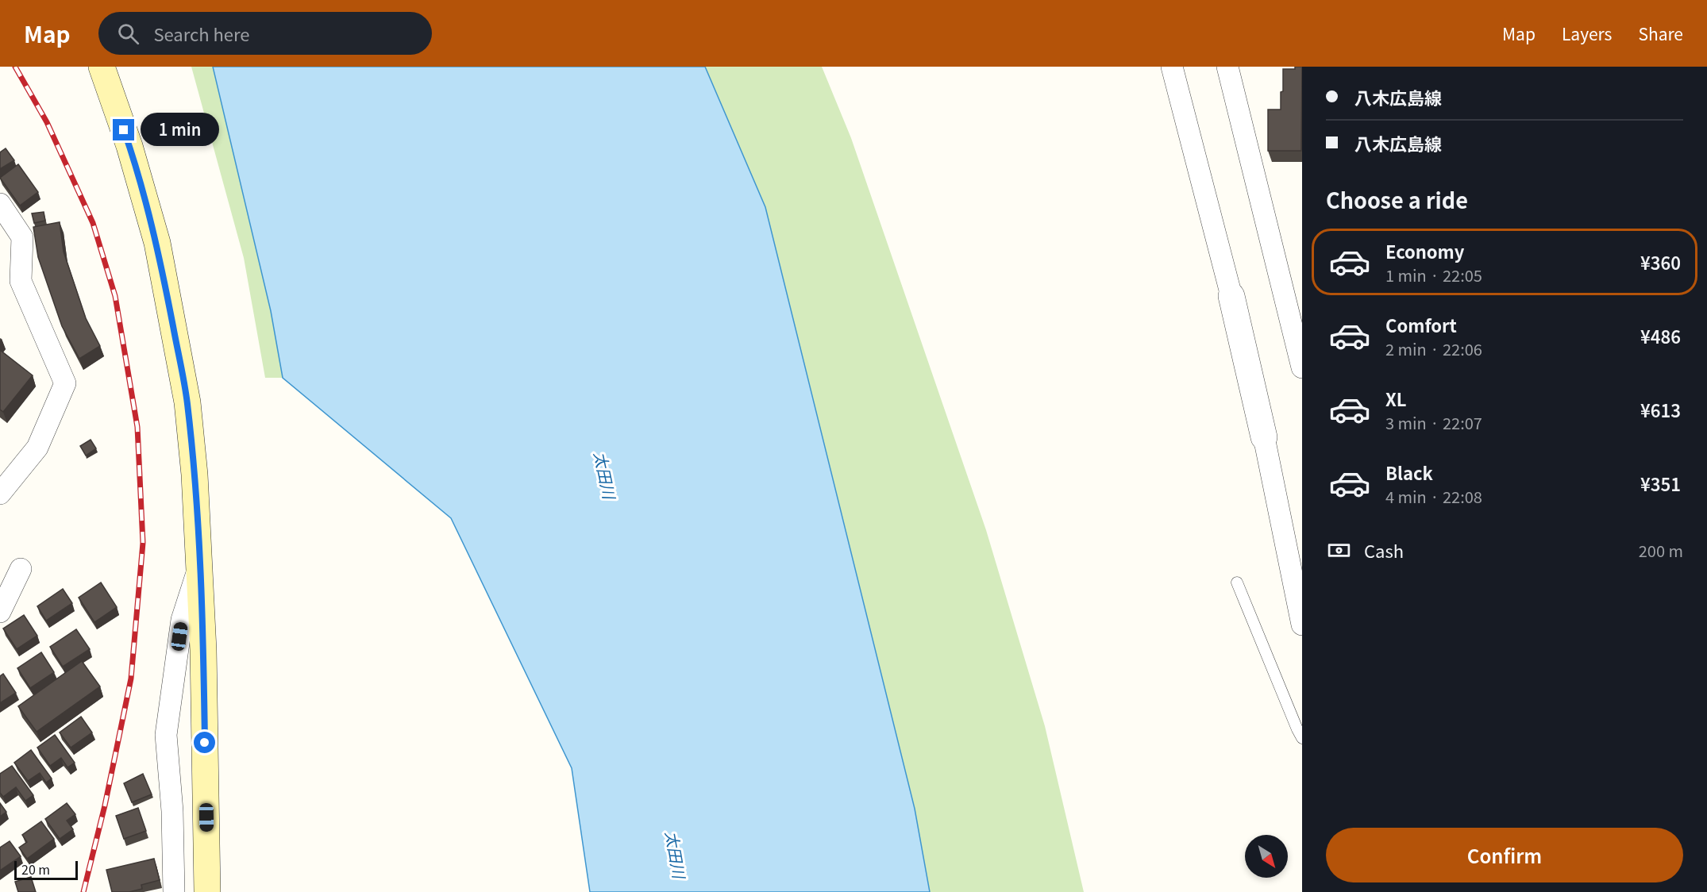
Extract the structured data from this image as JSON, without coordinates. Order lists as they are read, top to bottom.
{
  "water": ["太田川"],
  "scale_bar": "20 m",
  "north": "bottom right",
  "page": {
    "header": "Map",
    "search": "Search here",
    "nav": ["Map", "Layers", "Share"],
    "banner": ["八木広島線", "八木広島線"],
    "bubble": "1 min",
    "heading": "Choose a ride",
    "list": [
      {
        "name": "Economy",
        "note": "1 min · 22:05",
        "value": "¥360"
      },
      {
        "name": "Comfort",
        "note": "2 min · 22:06",
        "value": "¥486"
      },
      {
        "name": "XL",
        "note": "3 min · 22:07",
        "value": "¥613"
      },
      {
        "name": "Black",
        "note": "4 min · 22:08",
        "value": "¥351"
      }
    ],
    "pay": ["Cash", "200 m"],
    "buttons": "Confirm",
    "scale": "20 m"
  }
}
